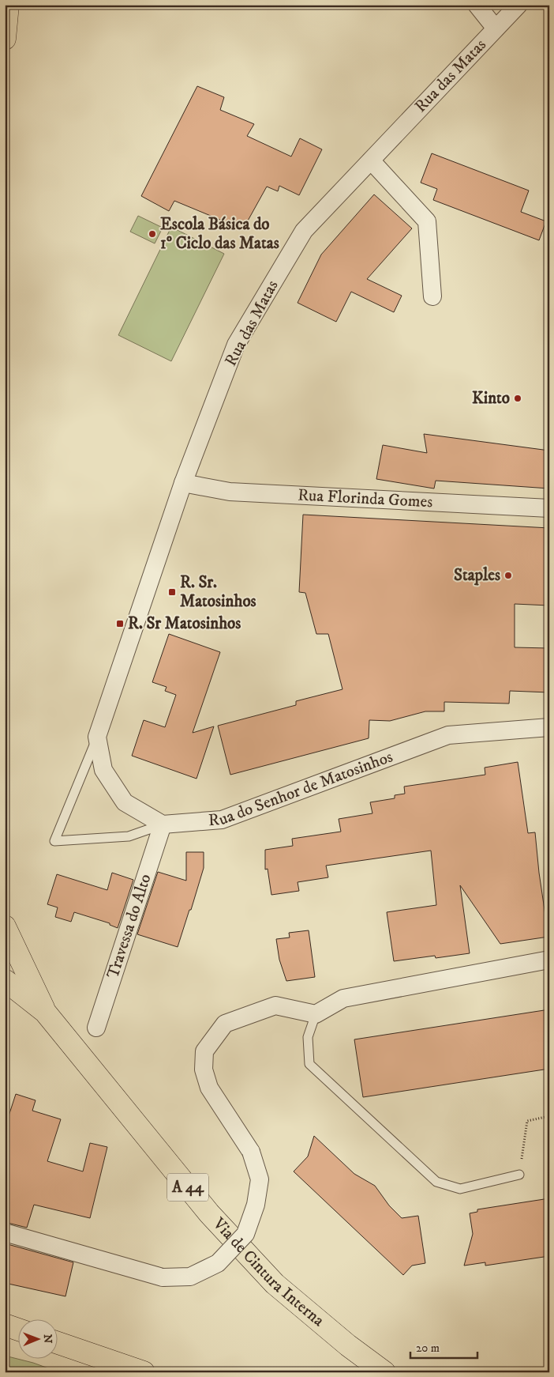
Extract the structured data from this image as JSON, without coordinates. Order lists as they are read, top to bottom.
{
  "streets": {
    "highway": ["A 44", "Via de Cintura Interna"],
    "street": [
      "Rua das Matas",
      "Rua Florinda Gomes",
      "Rua do Senhor de Matosinhos",
      "Travessa do Alto"
    ]
  },
  "crossings": [
    ["Rua das Matas", "Rua Florinda Gomes"],
    ["Rua do Senhor de Matosinhos", "Travessa do Alto"],
    ["A 44", "Via de Cintura Interna"]
  ],
  "places": {
    "other": ["Escola Básica do 1º Ciclo das Matas", "Kinto", "Staples"],
    "transit": ["R. Sr. Matosinhos", "R. Sr Matosinhos"]
  },
  "scale_bar": "20 m",
  "north": "right"
}
